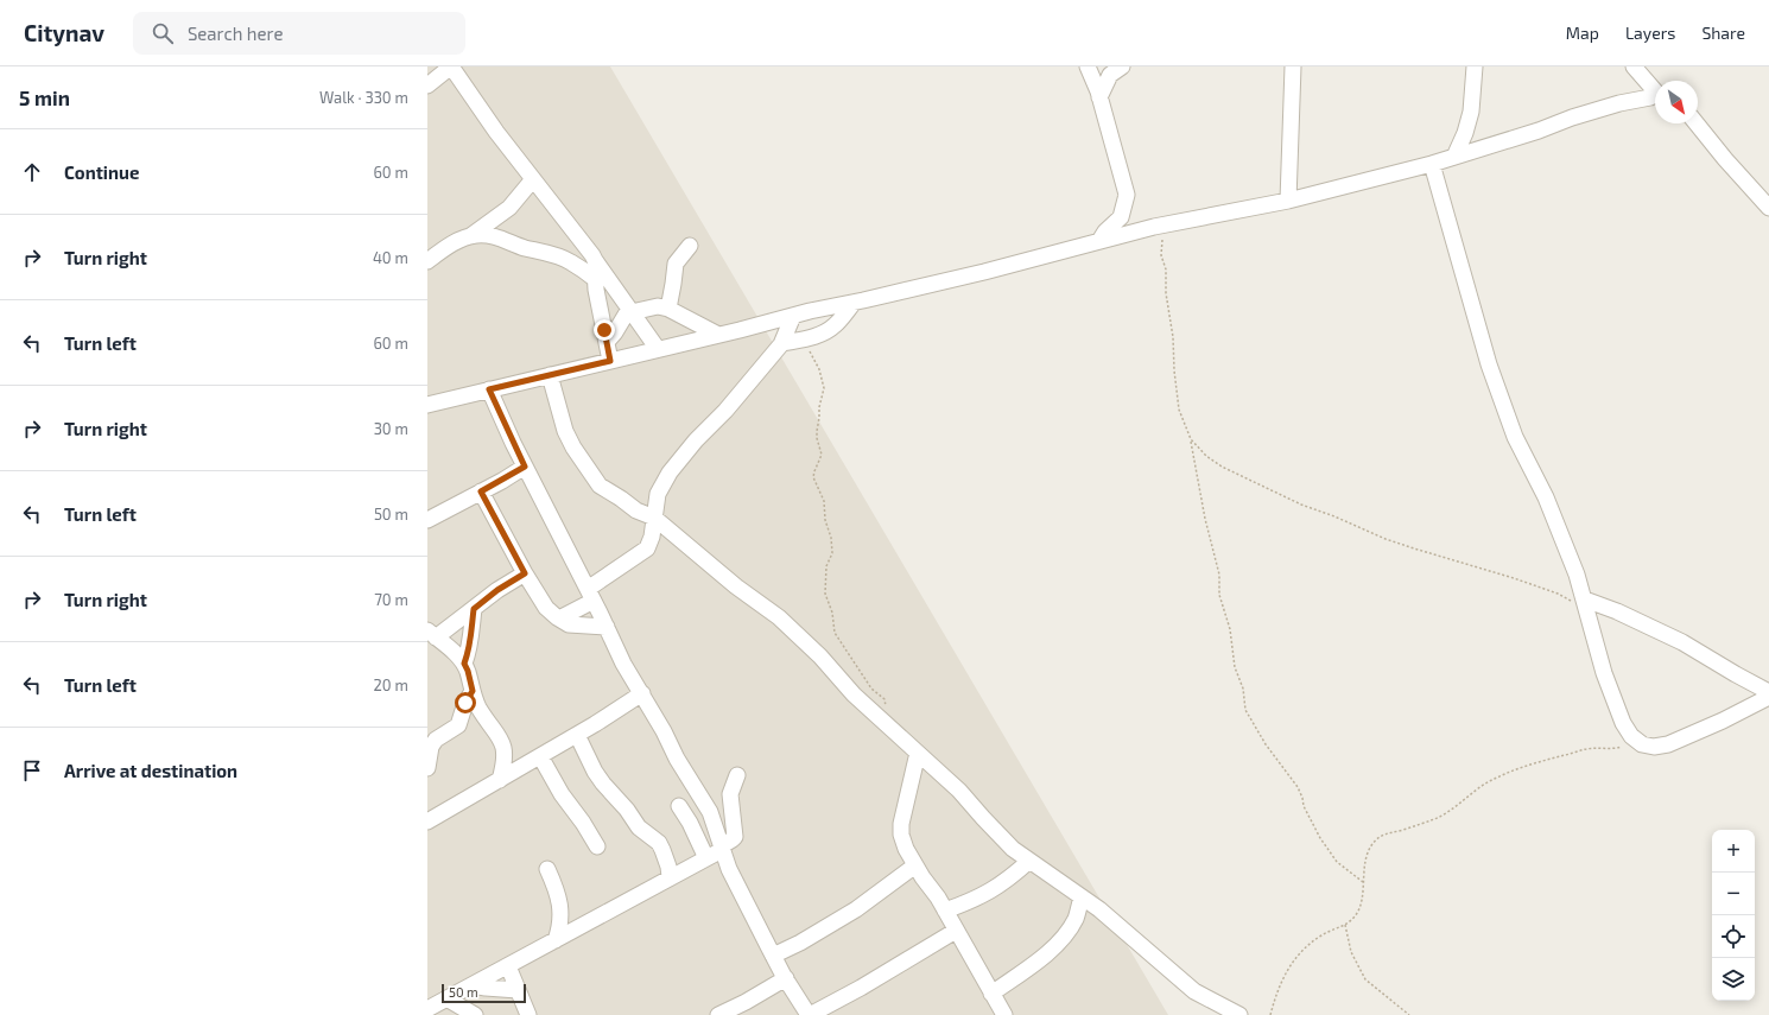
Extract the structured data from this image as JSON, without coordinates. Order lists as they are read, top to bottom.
{
  "scale_bar": "50 m",
  "north": "bottom right",
  "page": {
    "header": "Citynav",
    "search": "Search here",
    "nav": ["Map", "Layers", "Share"],
    "heading": ["5 min", "Walk · 330 m"],
    "list": [
      ["Continue", "60 m"],
      ["Turn right", "40 m"],
      ["Turn left", "60 m"],
      ["Turn right", "30 m"],
      ["Turn left", "50 m"],
      ["Turn right", "70 m"],
      ["Turn left", "20 m"],
      "Arrive at destination"
    ],
    "map_buttons": ["+", "−"],
    "scale": "50 m"
  }
}
